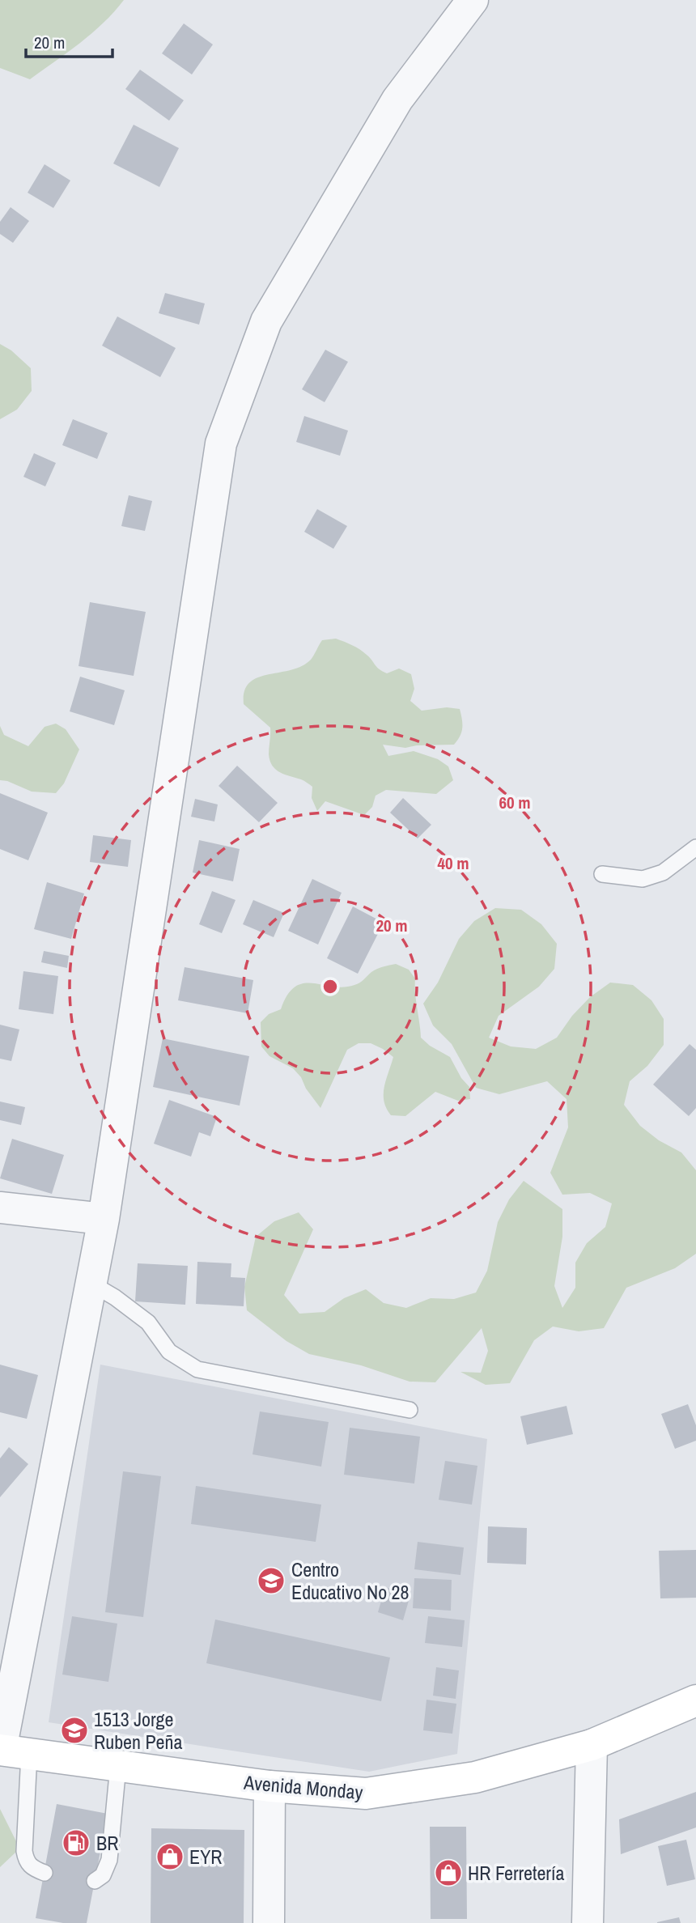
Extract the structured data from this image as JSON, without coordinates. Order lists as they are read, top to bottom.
{
  "streets": {
    "main road": ["Avenida Monday"]
  },
  "places": {
    "school or university": ["Centro Educativo No 28", "1513 Jorge Ruben Peña"],
    "fuel station": ["BR"],
    "shop": ["EYR", "HR Ferretería"]
  },
  "scale_bar": "20 m",
  "rings": ["60 m", "40 m", "20 m"]
}
